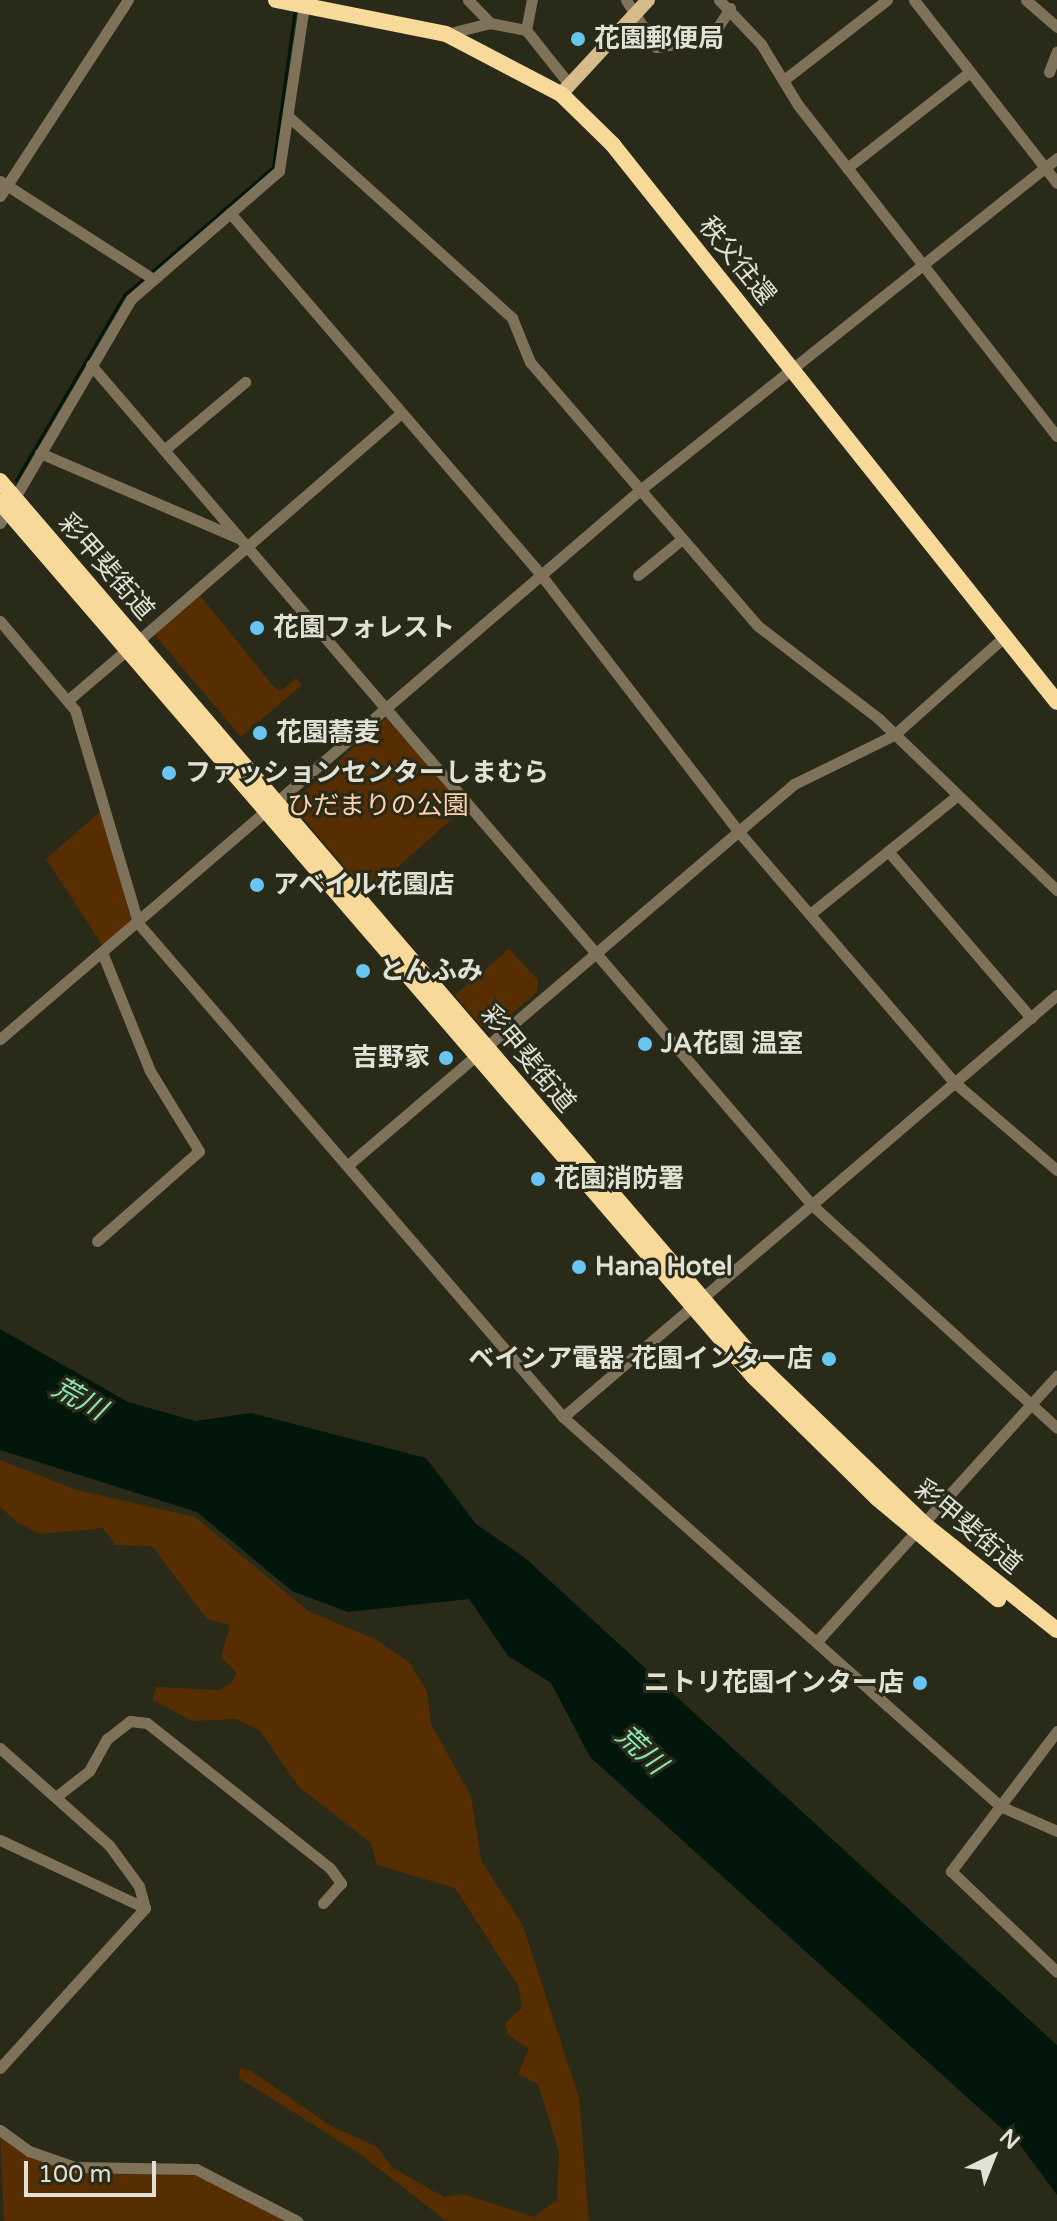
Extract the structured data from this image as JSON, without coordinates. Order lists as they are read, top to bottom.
{
  "streets": {
    "highway": ["秩父往還", "彩甲斐街道"]
  },
  "water": ["荒川"],
  "parks": ["ひだまりの公園"],
  "places": [
    "花園郵便局",
    "花園フォレスト",
    "花園蕎麦",
    "ファッションセンターしまむら",
    "アベイル花園店",
    "とんふみ",
    "JA花園 温室",
    "吉野家",
    "花園消防署",
    "Hana Hotel",
    "ベイシア電器 花園インター店",
    "ニトリ花園インター店"
  ],
  "scale_bar": "100 m",
  "north": "top right"
}
